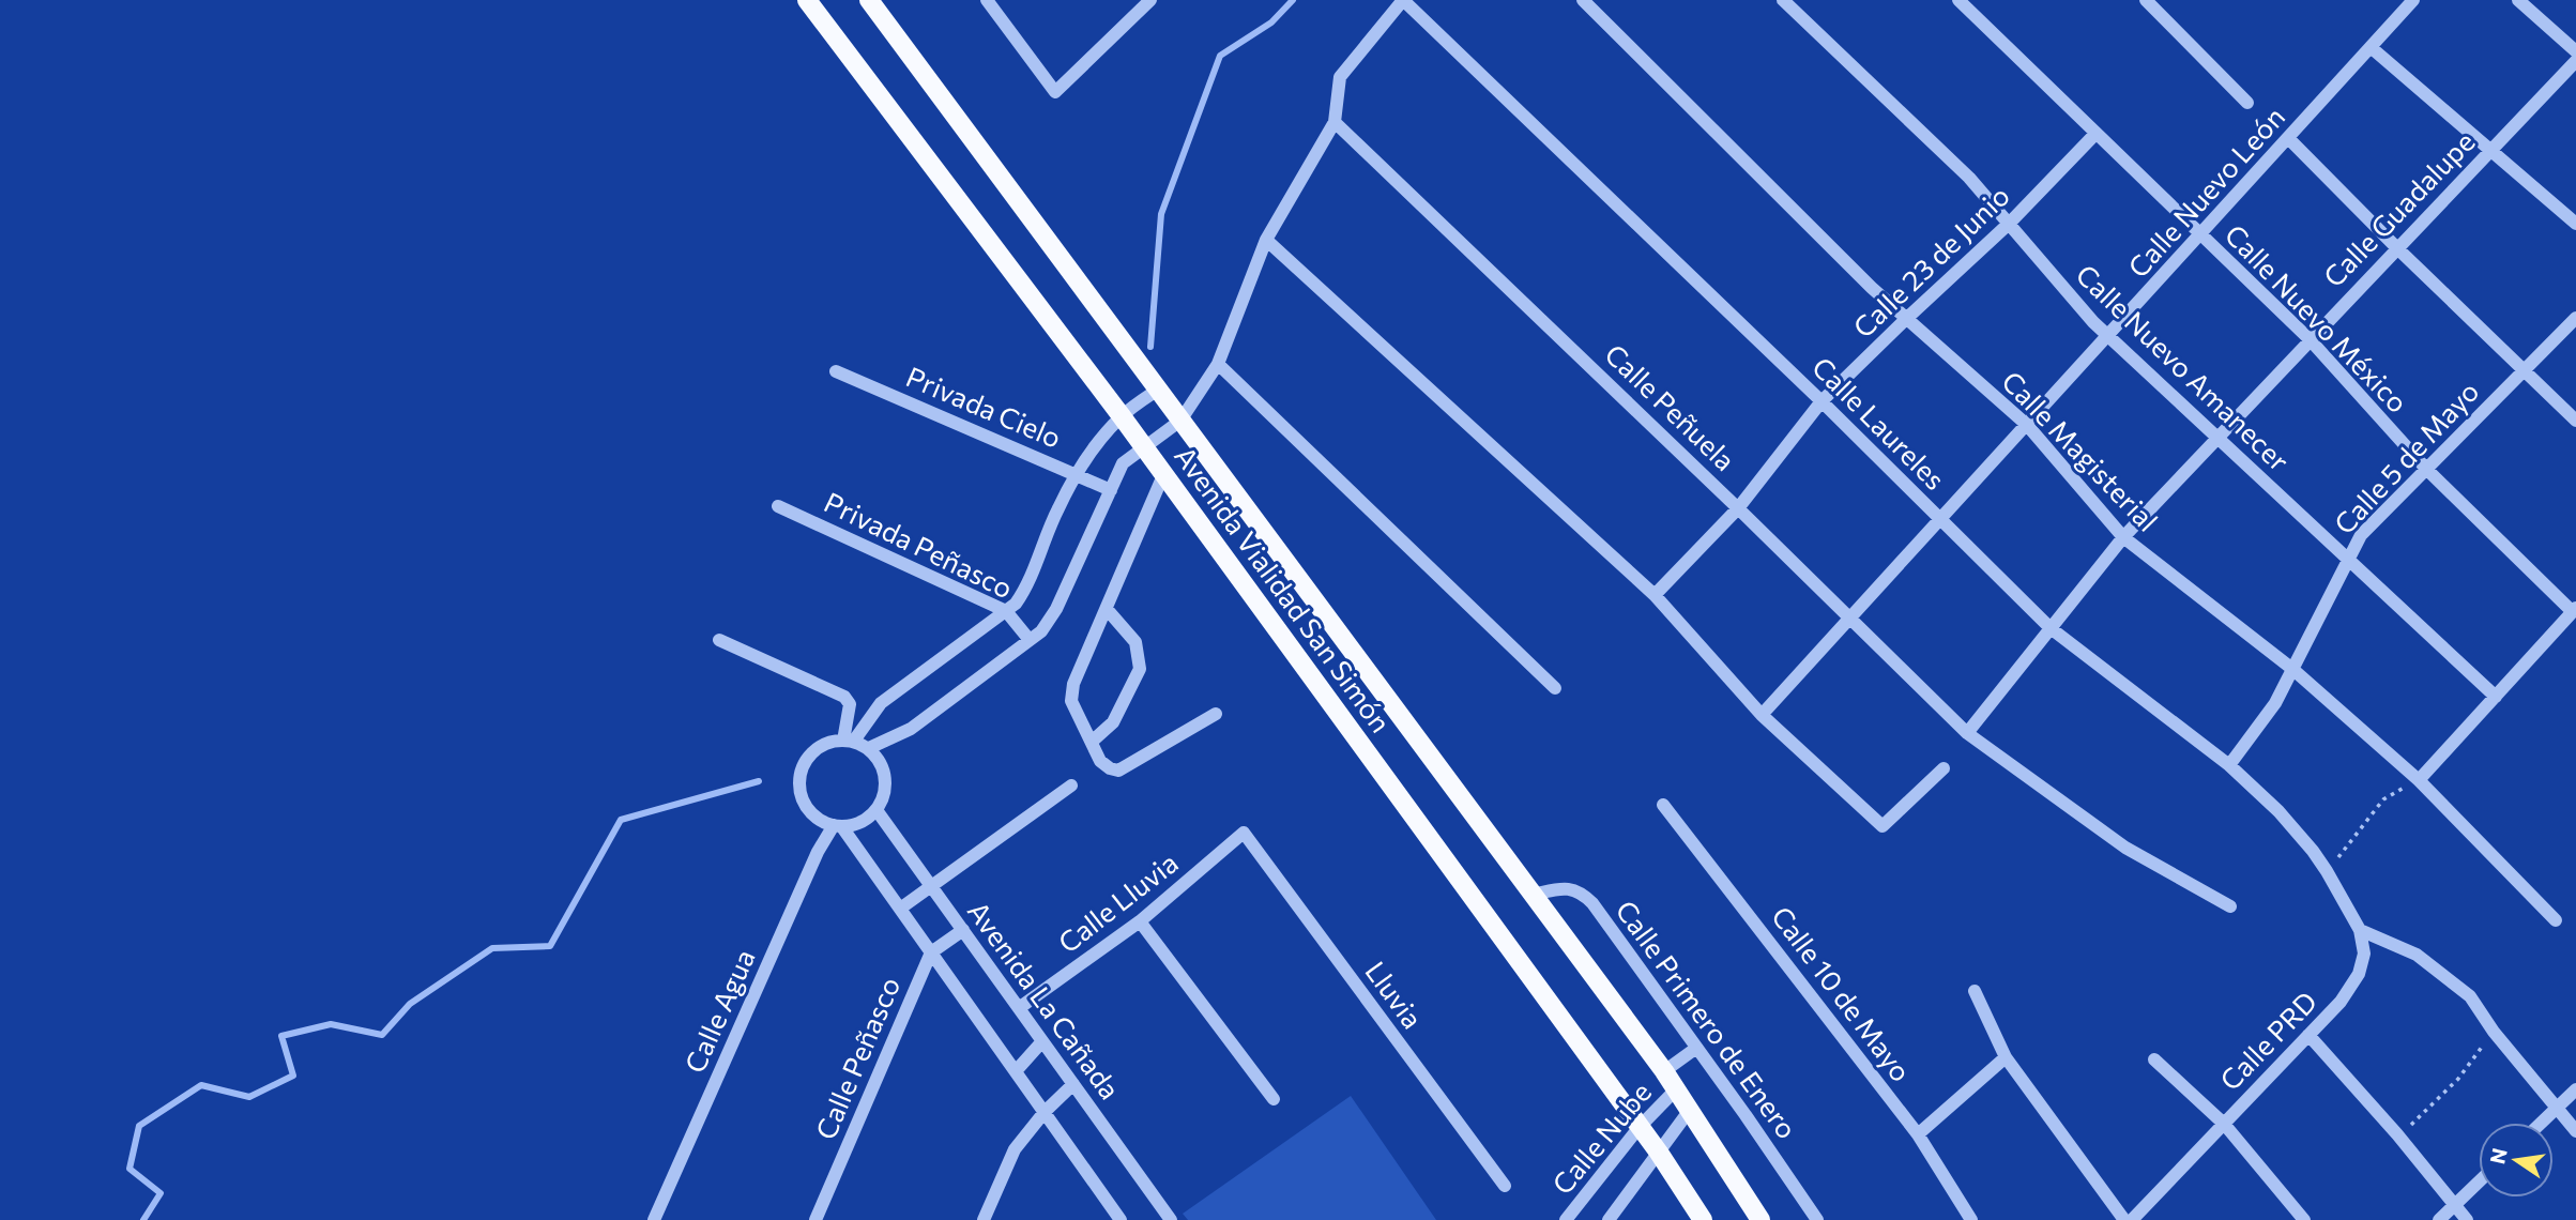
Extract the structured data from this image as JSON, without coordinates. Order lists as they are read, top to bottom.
{
  "streets": {
    "main road": ["Avenida Vialidad San Simón"],
    "street": [
      "Calle Nuevo León",
      "Calle Guadalupe",
      "Calle 23 de Junio",
      "Calle Nuevo México",
      "Calle Nuevo Amanecer",
      "Privada Cielo",
      "Calle Peñuela",
      "Calle Laureles",
      "Calle Magisterial",
      "Calle 5 de Mayo",
      "Privada Peñasco",
      "Calle Lluvia",
      "Calle 10 de Mayo",
      "Lluvia",
      "Avenida La Cañada",
      "Calle Agua",
      "Calle Primero de Enero",
      "Calle PRD",
      "Calle Peñasco",
      "Calle Nube"
    ]
  },
  "crossings": [
    ["Calle Nuevo León", "Calle Nuevo México"],
    ["Calle Nuevo León", "Calle Nuevo Amanecer"],
    ["Calle Nuevo León", "Calle Peñuela"],
    ["Calle Nuevo León", "Calle Laureles"],
    ["Calle Nuevo León", "Calle Magisterial"],
    ["Calle Guadalupe", "Calle Nuevo México"],
    ["Calle Guadalupe", "Calle Nuevo Amanecer"],
    ["Calle Guadalupe", "Calle Peñuela"],
    ["Calle Guadalupe", "Calle Laureles"],
    ["Calle Guadalupe", "Calle Magisterial"],
    ["Calle 23 de Junio", "Calle Nuevo México"],
    ["Calle 23 de Junio", "Calle Nuevo Amanecer"],
    ["Calle 23 de Junio", "Calle Peñuela"],
    ["Calle 23 de Junio", "Calle Laureles"],
    ["Calle 23 de Junio", "Calle Magisterial"],
    ["Calle Nuevo México", "Calle 5 de Mayo"],
    ["Calle Nuevo Amanecer", "Calle 5 de Mayo"],
    ["Calle Laureles", "Calle 5 de Mayo"],
    ["Calle Laureles", "Calle PRD"],
    ["Calle Magisterial", "Calle 5 de Mayo"],
    ["Avenida Vialidad San Simón", "Calle Primero de Enero"],
    ["Avenida Vialidad San Simón", "Calle Nube"],
    ["Calle Lluvia", "Lluvia"],
    ["Calle Lluvia", "Avenida La Cañada"],
    ["Avenida La Cañada", "Calle Agua"],
    ["Avenida La Cañada", "Calle Peñasco"]
  ],
  "north": "left"
}
